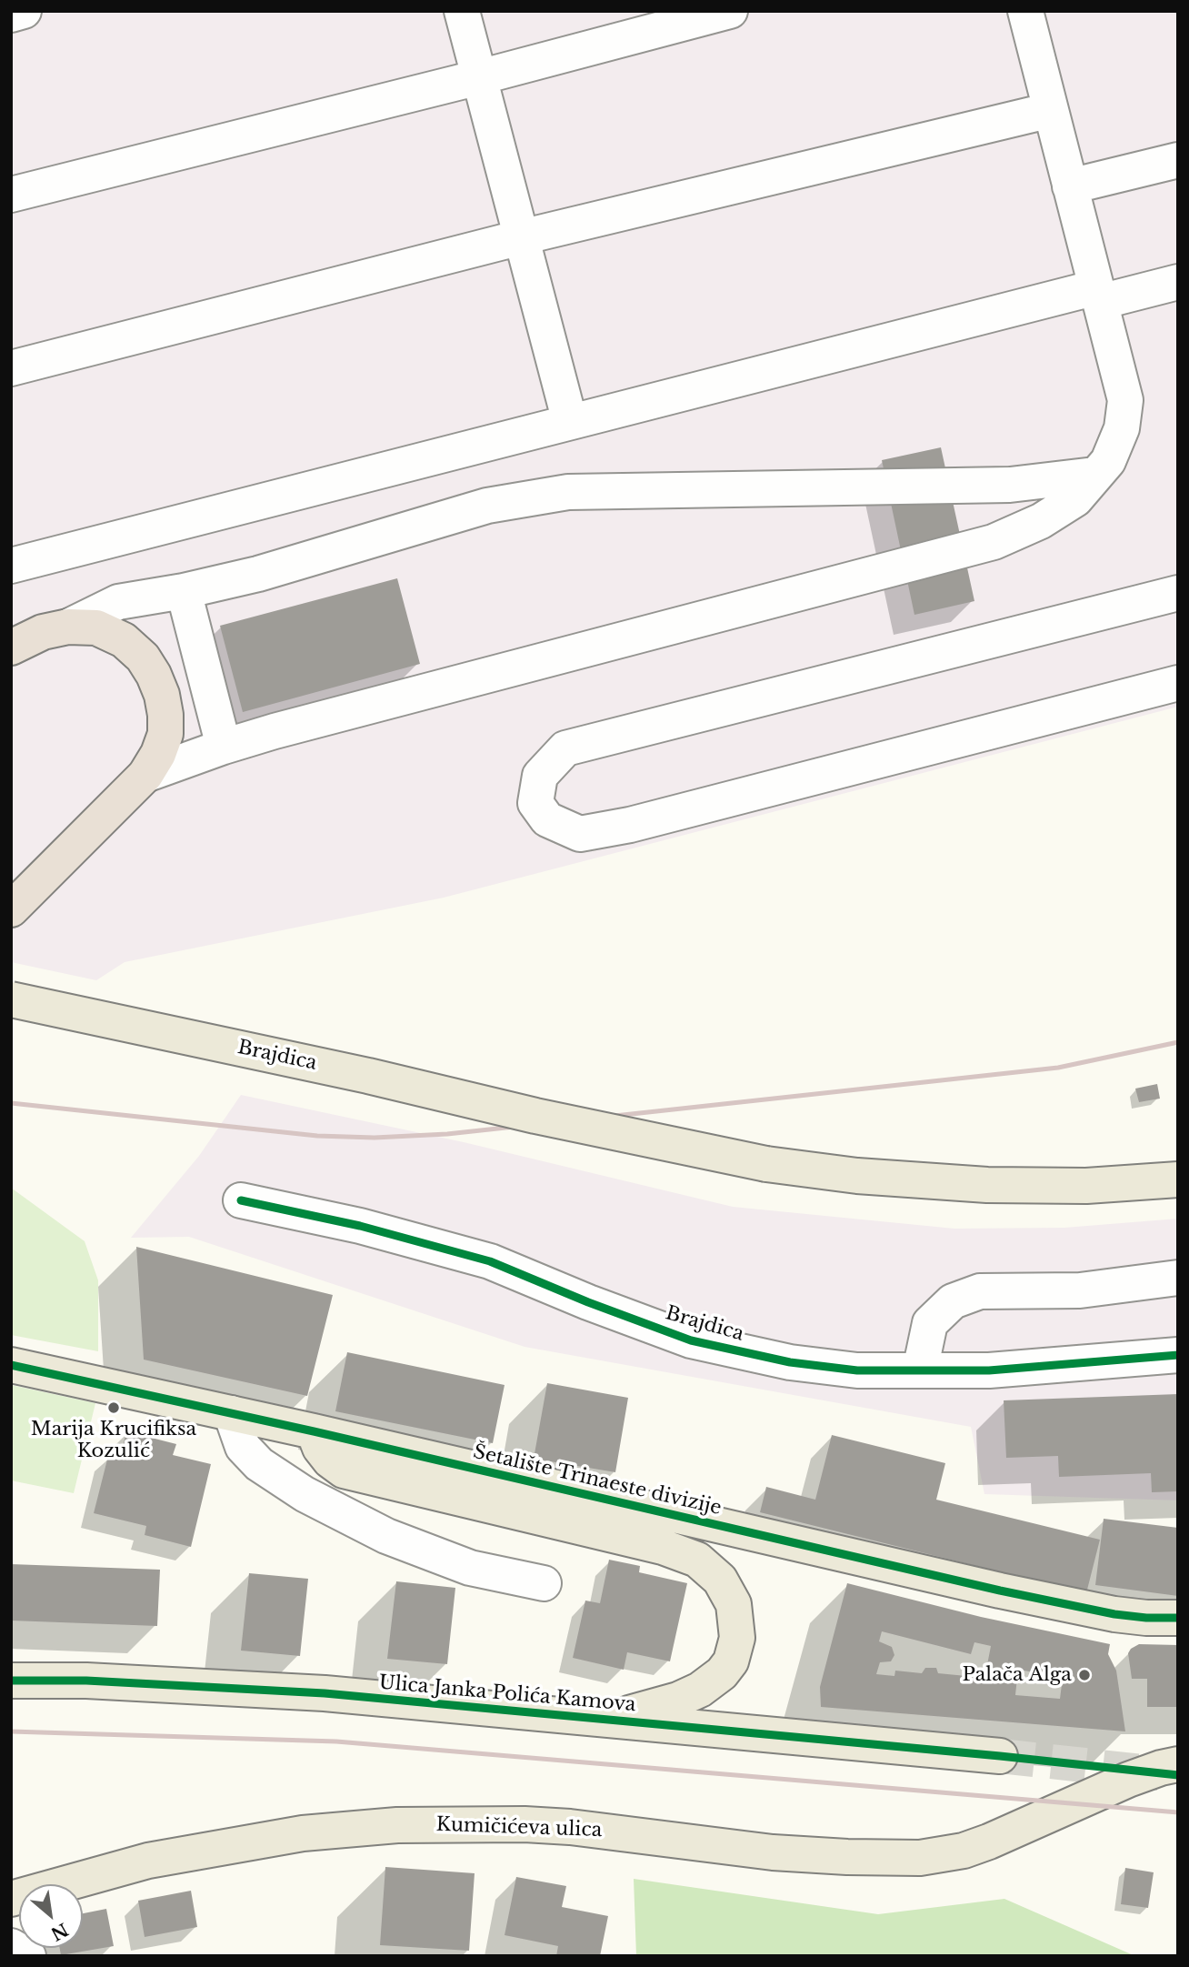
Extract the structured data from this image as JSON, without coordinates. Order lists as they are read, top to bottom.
{
  "streets": {
    "main road": [
      "Brajdica",
      "Šetalište Trinaeste divizije",
      "Ulica Janka Polića Kamova",
      "Kumičićeva ulica"
    ]
  },
  "places": ["Marija Krucifiksa Kozulić", "Palača Alga"],
  "north": "bottom right"
}
